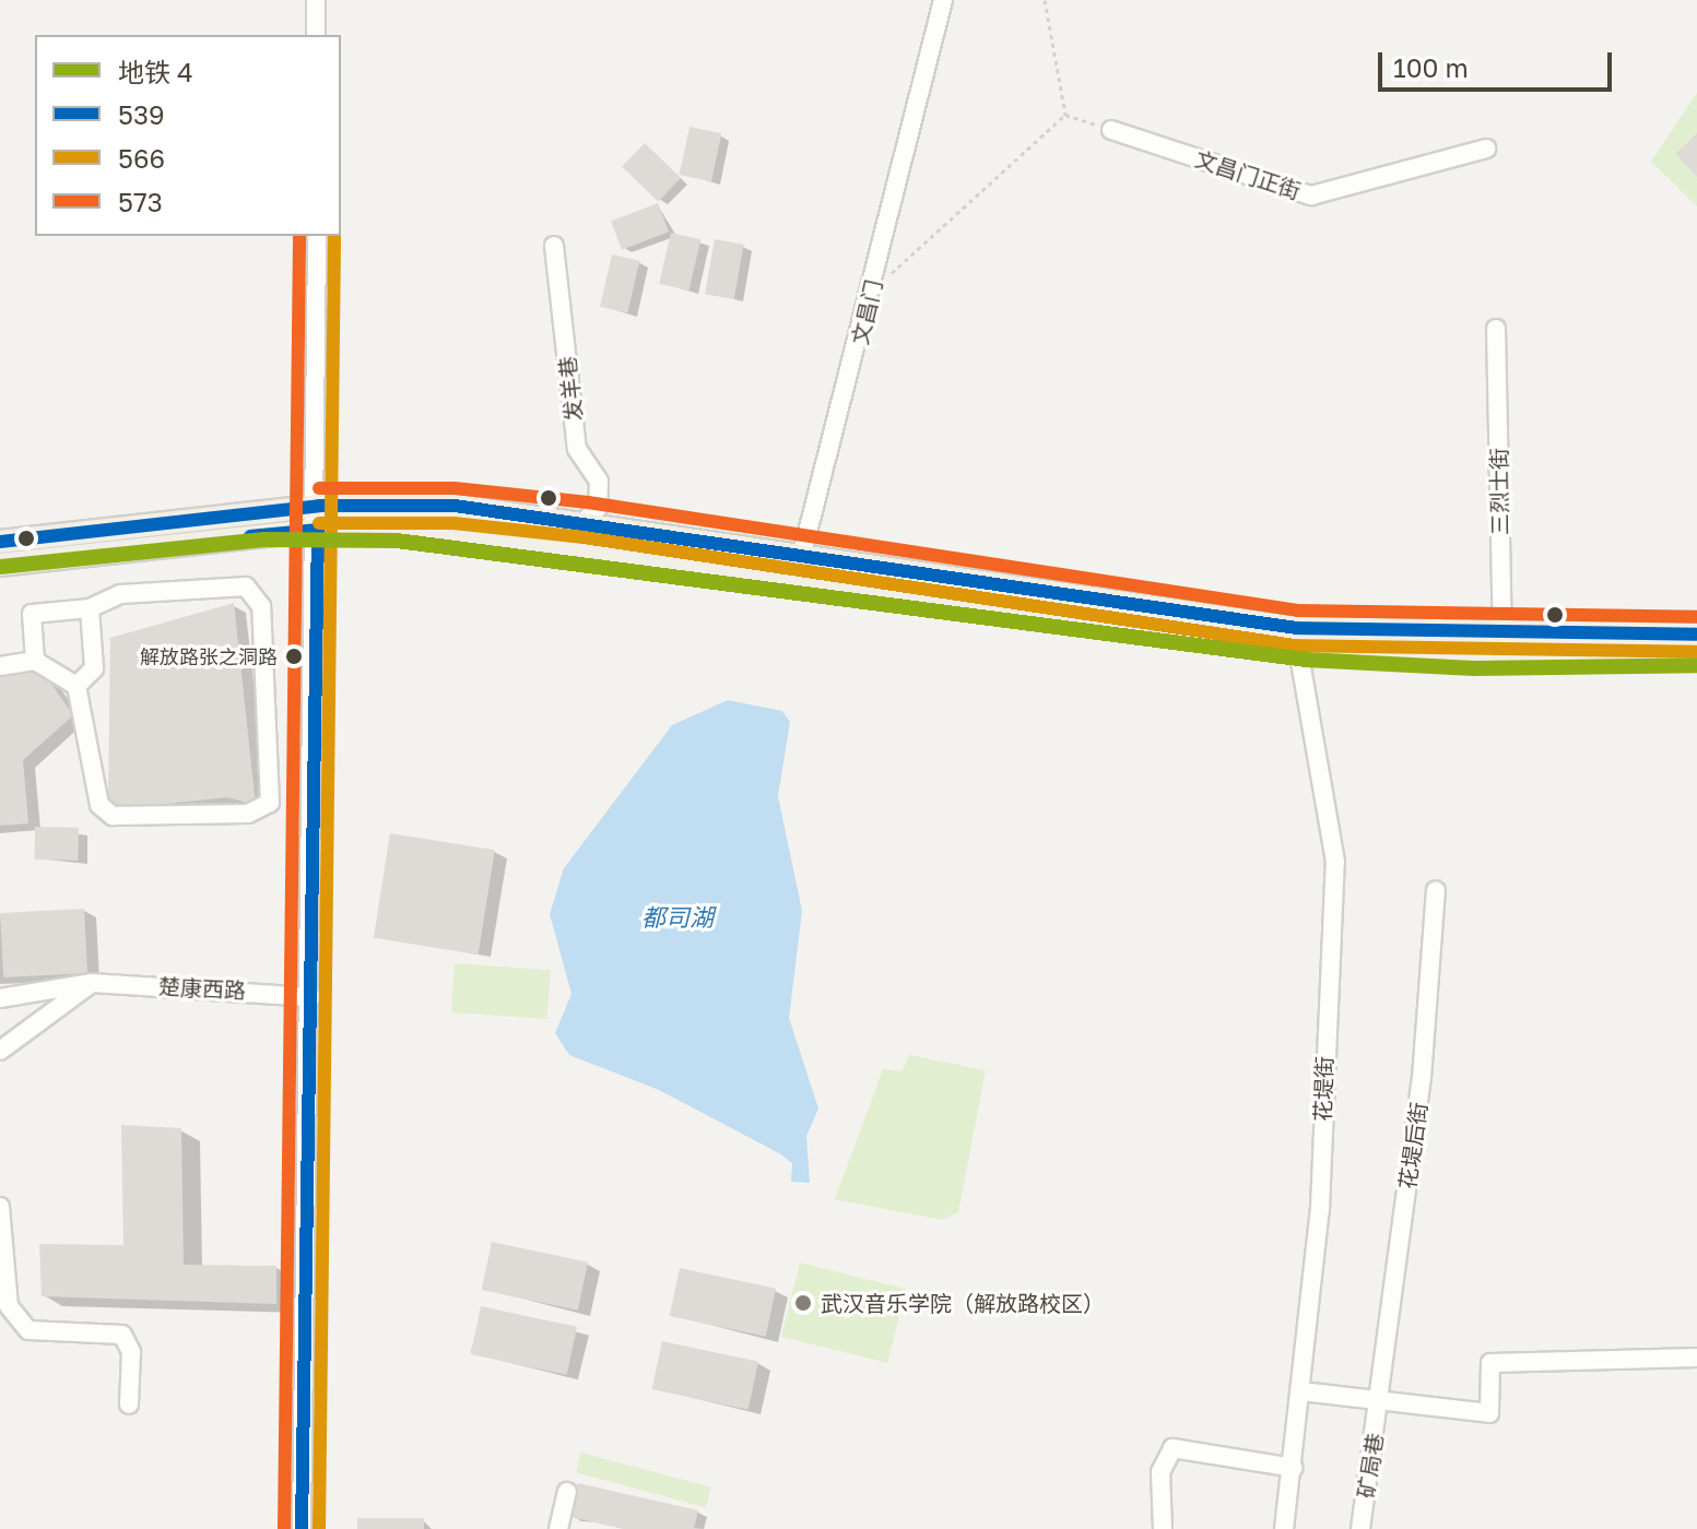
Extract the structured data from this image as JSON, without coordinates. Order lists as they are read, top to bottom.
{
  "streets": {
    "street": [
      "文昌门正街",
      "文昌门",
      "发羊巷",
      "三烈士街",
      "楚康西路",
      "花堤街",
      "花堤后街",
      "矿局巷"
    ]
  },
  "crossings": [
    ["花堤后街", "矿局巷"]
  ],
  "water": ["都司湖"],
  "places": ["解放路张之洞路", "武汉音乐学院（解放路校区）"],
  "lines": [
    "transit line 566",
    "transit line 573",
    "transit line 539",
    "metro line 4"
  ],
  "legend": [
    "地铁 4",
    "539",
    "566",
    "573"
  ],
  "scale_bar": "100 m"
}
